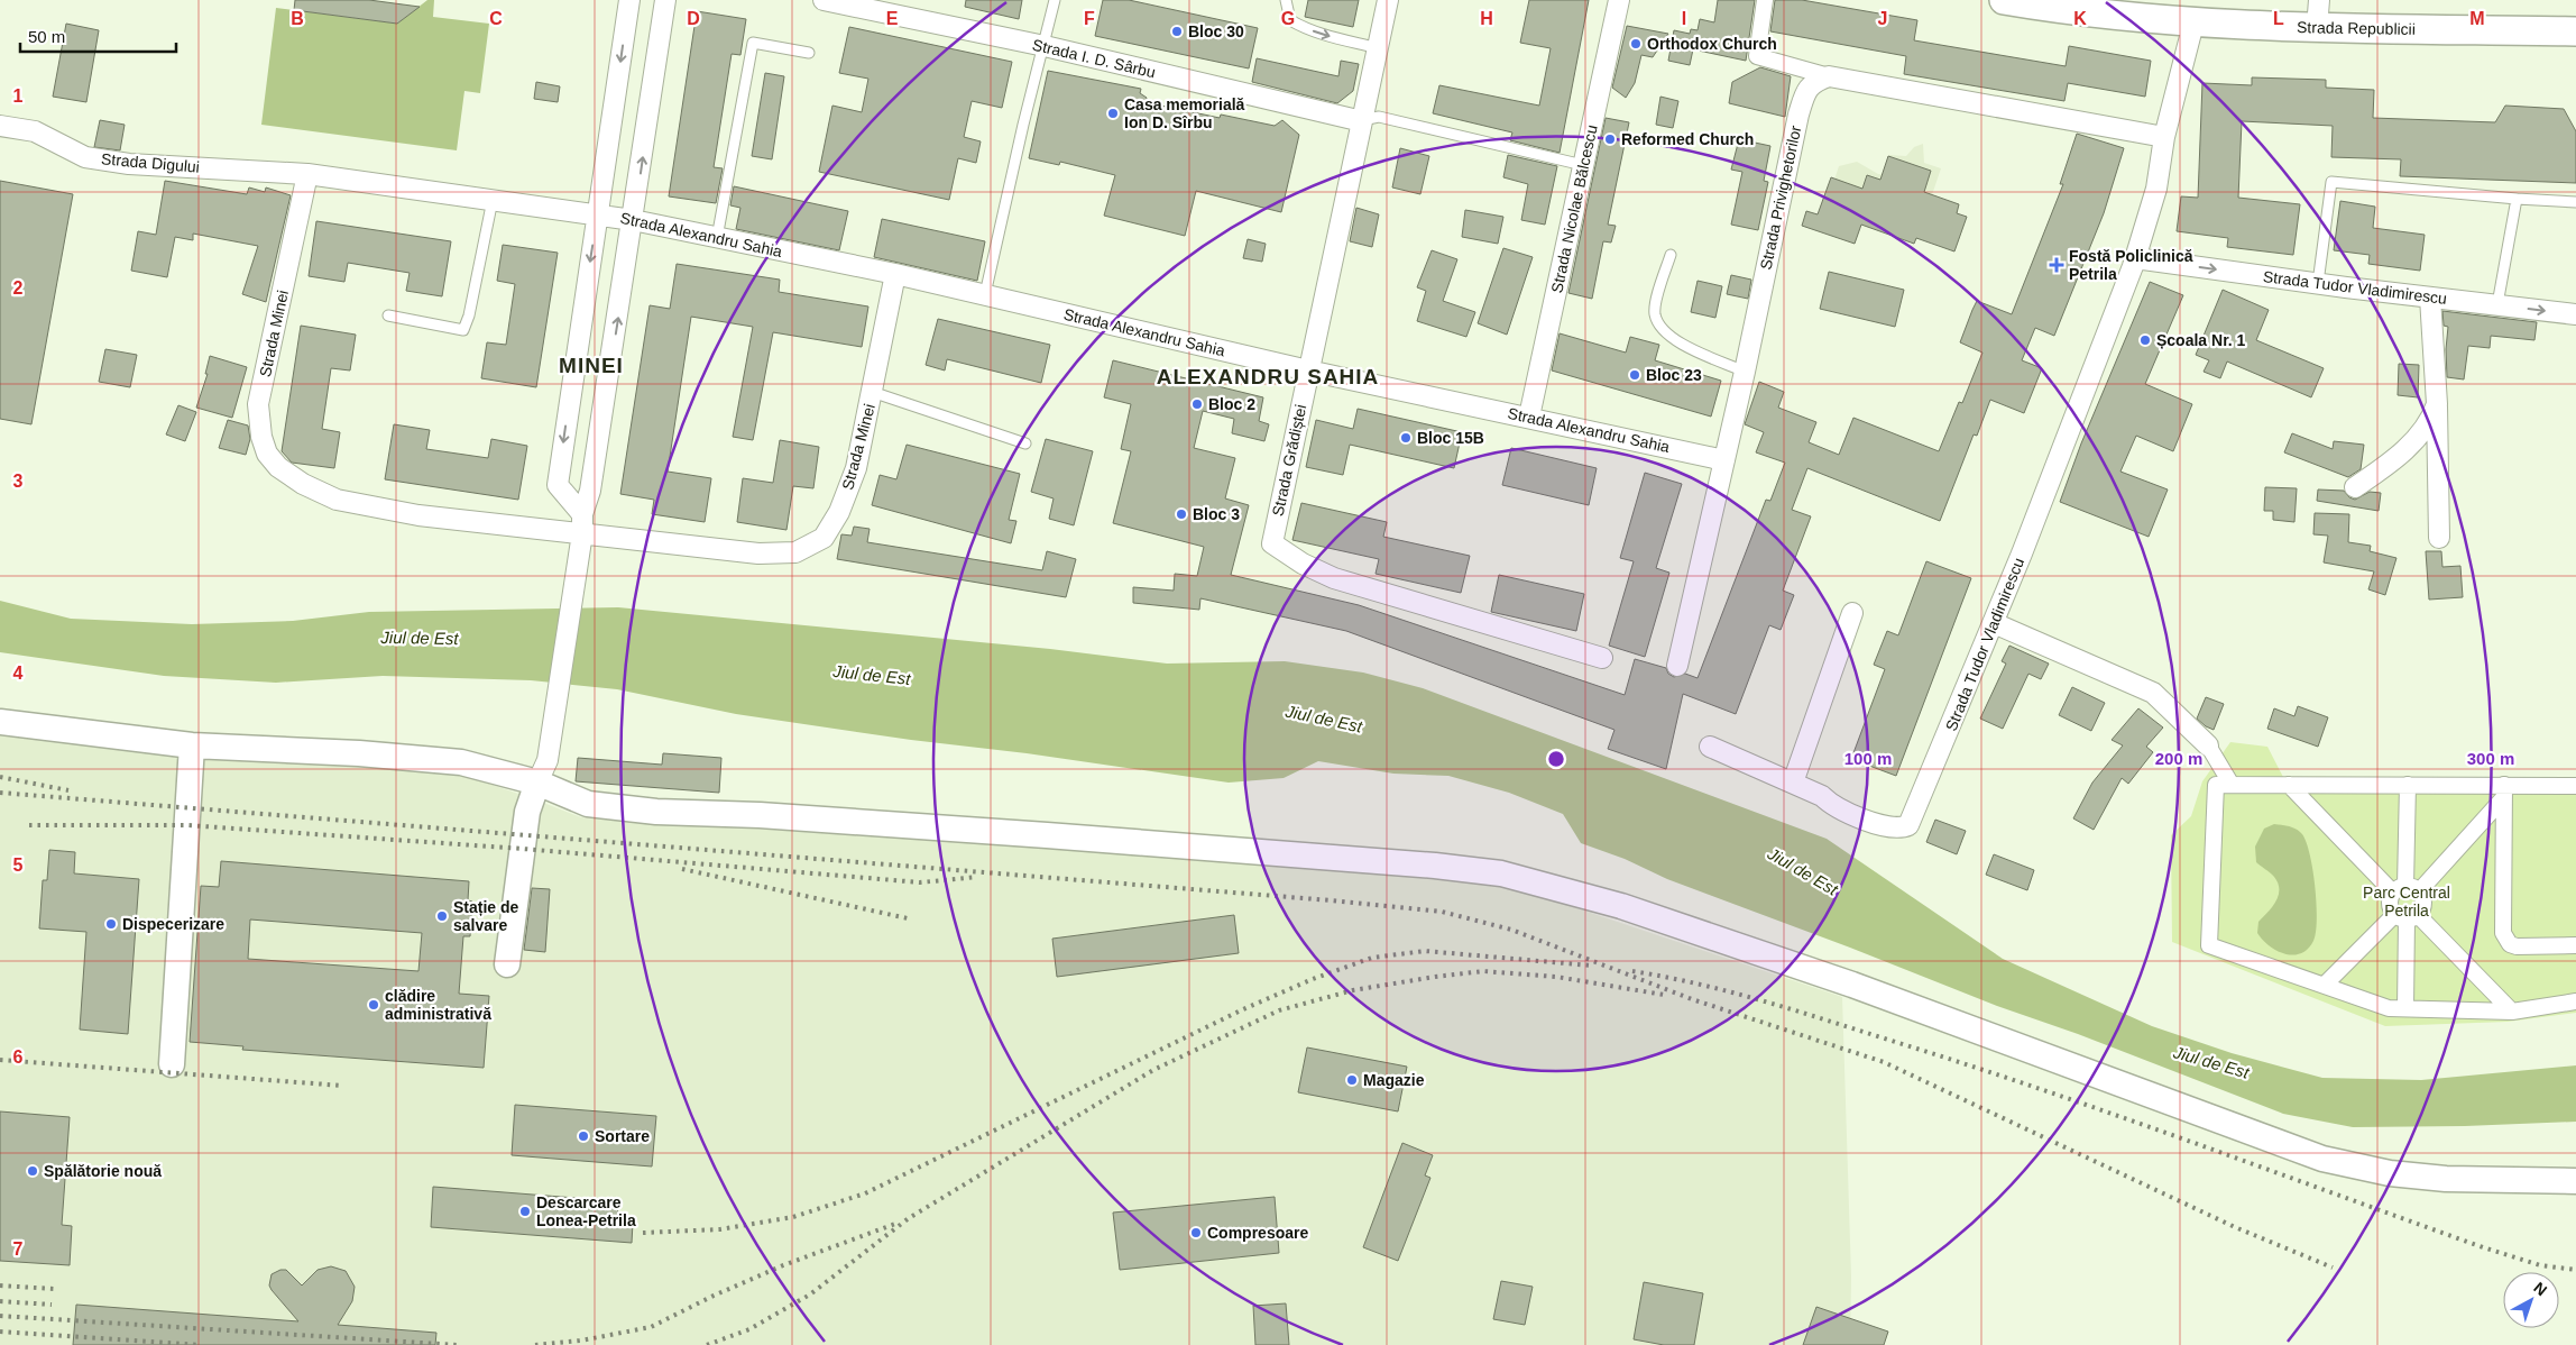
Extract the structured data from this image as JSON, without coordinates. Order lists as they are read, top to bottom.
{
  "streets": {
    "main road": ["Strada Republicii"],
    "street": [
      "Strada I. D. Sârbu",
      "Strada Digului",
      "Strada Privighetorilor",
      "Strada Nicolae Bălcescu",
      "Strada Alexandru Sahia",
      "Strada Tudor Vladimirescu",
      "Strada Minei",
      "Strada Grădiștei"
    ]
  },
  "crossings": [
    ["Strada Republicii", "Strada Tudor Vladimirescu"],
    ["Strada I. D. Sârbu", "Strada Grădiștei"],
    ["Strada Digului", "Strada Minei"],
    ["Strada Privighetorilor", "Strada Alexandru Sahia"],
    ["Strada Nicolae Bălcescu", "Strada Alexandru Sahia"],
    ["Strada Alexandru Sahia", "Strada Minei"],
    ["Strada Alexandru Sahia", "Strada Grădiștei"]
  ],
  "districts": ["MINEI", "ALEXANDRU SAHIA"],
  "water": ["Jiul de Est"],
  "parks": ["Parc Central Petrila"],
  "places": {
    "other": [
      "Bloc 30",
      "Orthodox Church",
      "Casa memorială Ion D. Sîrbu",
      "Reformed Church",
      "Școala Nr. 1",
      "Bloc 23",
      "Bloc 2",
      "Bloc 15B",
      "Bloc 3",
      "Stație de salvare",
      "Dispecerizare",
      "clădire administrativă",
      "Magazie",
      "Sortare",
      "Spălătorie nouă",
      "Descarcare Lonea-Petrila",
      "Compresoare"
    ],
    "health": ["Fostă Policlinică Petrila"]
  },
  "scale_bar": "50 m",
  "north": "top right",
  "grid": {
    "columns": [
      "B",
      "C",
      "D",
      "E",
      "F",
      "G",
      "H",
      "I",
      "J",
      "K",
      "L",
      "M"
    ],
    "rows": [
      "1",
      "2",
      "3",
      "4",
      "5",
      "6",
      "7"
    ]
  },
  "rings": ["100 m", "200 m", "300 m"]
}
